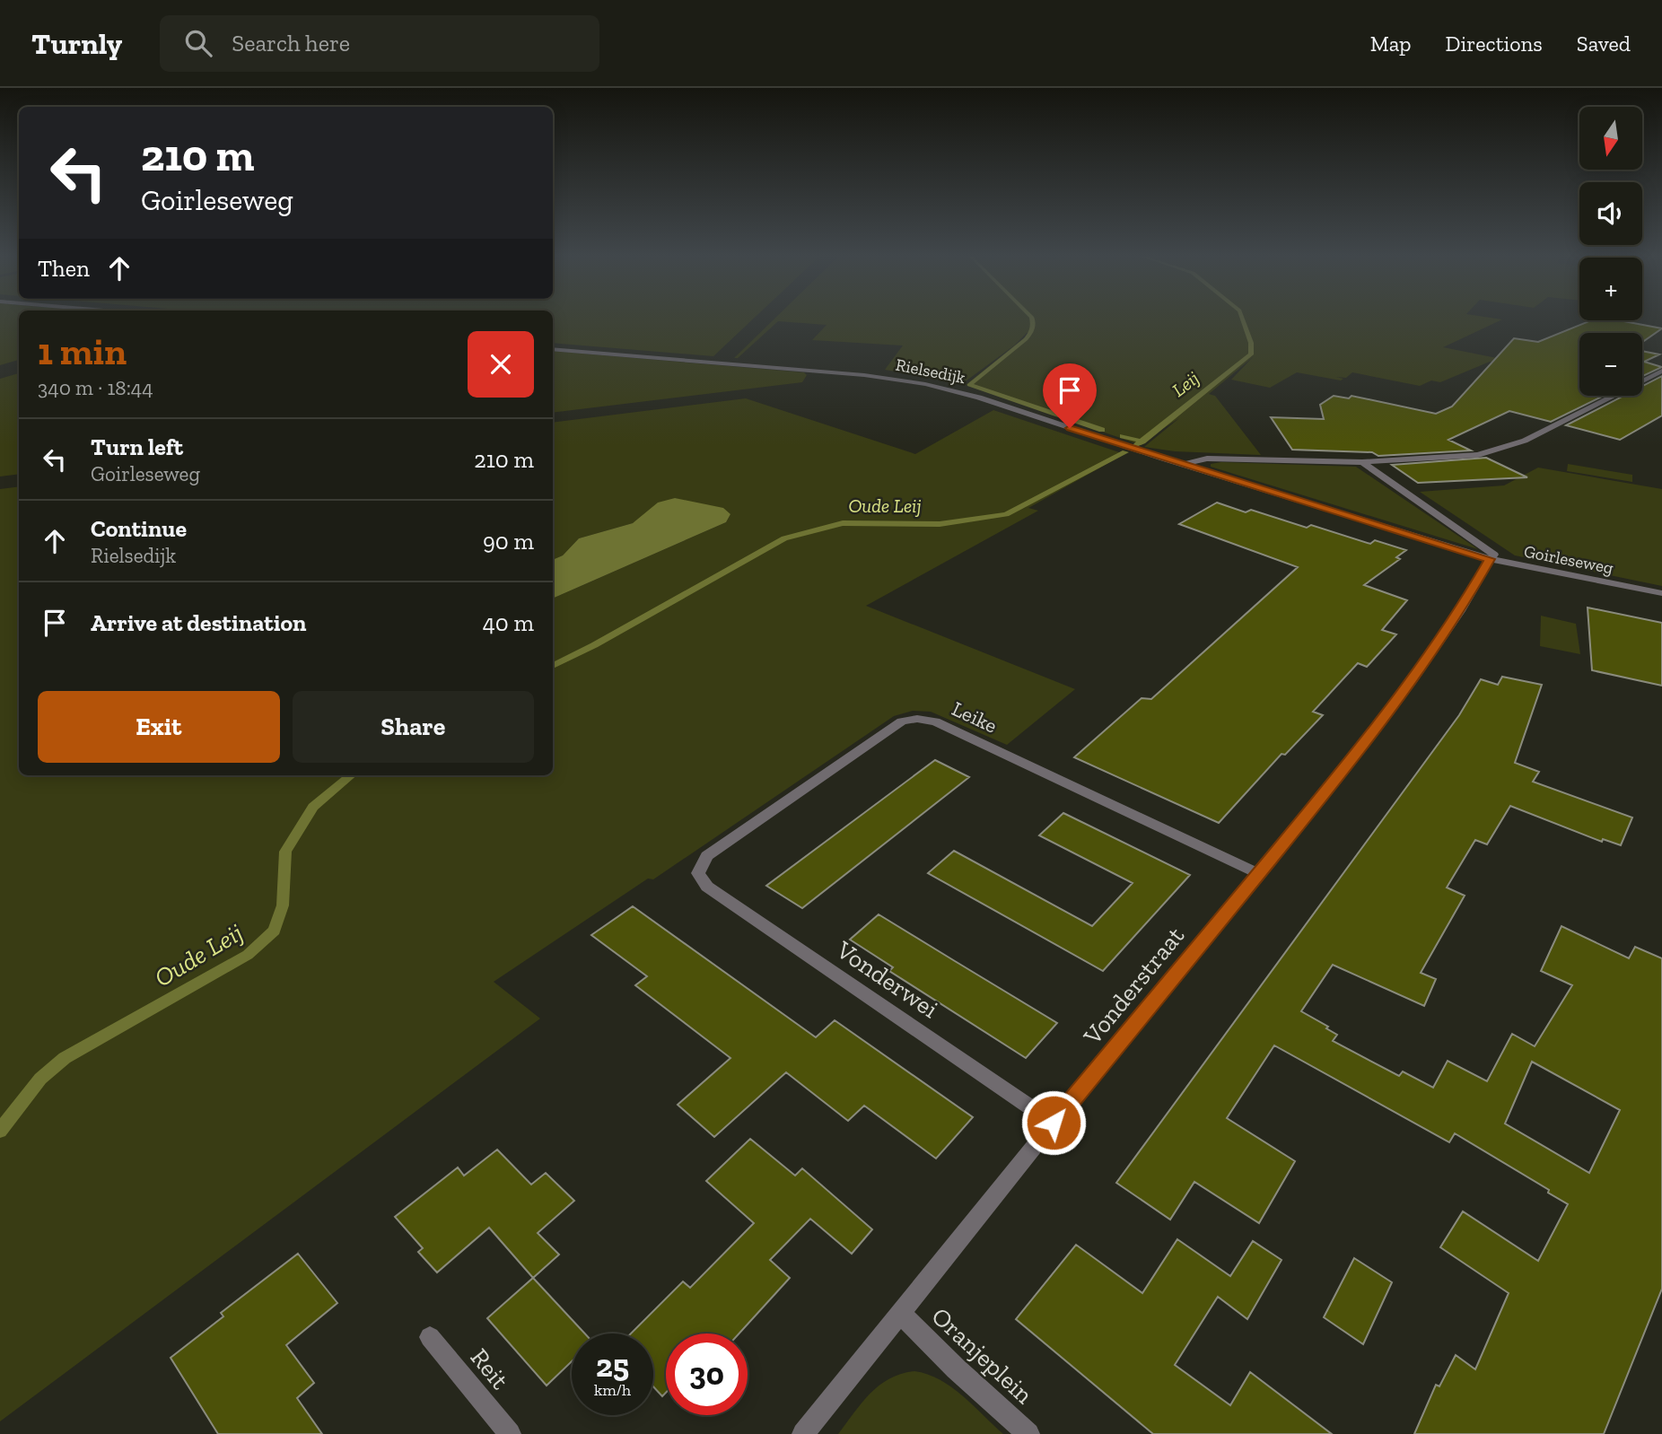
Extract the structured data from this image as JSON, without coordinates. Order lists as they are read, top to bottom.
{
  "streets": {
    "street": [
      "Rielsedijk",
      "Goirleseweg",
      "Leike",
      "Vonderwei",
      "Vonderstraat",
      "Oranjeplein",
      "Reit"
    ]
  },
  "crossings": [
    ["Rielsedijk", "Goirleseweg"],
    ["Goirleseweg", "Vonderstraat"],
    ["Leike", "Vonderwei"],
    ["Leike", "Vonderstraat"],
    ["Vonderwei", "Vonderstraat"],
    ["Vonderstraat", "Oranjeplein"]
  ],
  "water": ["Leij", "Oude Leij"],
  "north": "bottom",
  "page": {
    "header": "Turnly",
    "search": "Search here",
    "nav": ["Map", "Directions", "Saved"],
    "map_buttons": ["+", "−"],
    "turn": ["210 m", "Goirleseweg"],
    "then": "Then",
    "heading": ["1 min", "340 m · 18:44"],
    "list": [
      {
        "name": "Turn left",
        "note": "Goirleseweg",
        "value": "210 m"
      },
      {
        "name": "Continue",
        "note": "Rielsedijk",
        "value": "90 m"
      },
      {
        "name": "Arrive at destination",
        "value": "40 m"
      }
    ],
    "buttons": ["Exit", "Share"],
    "speed": "25 km/h",
    "limit": "30"
  }
}
